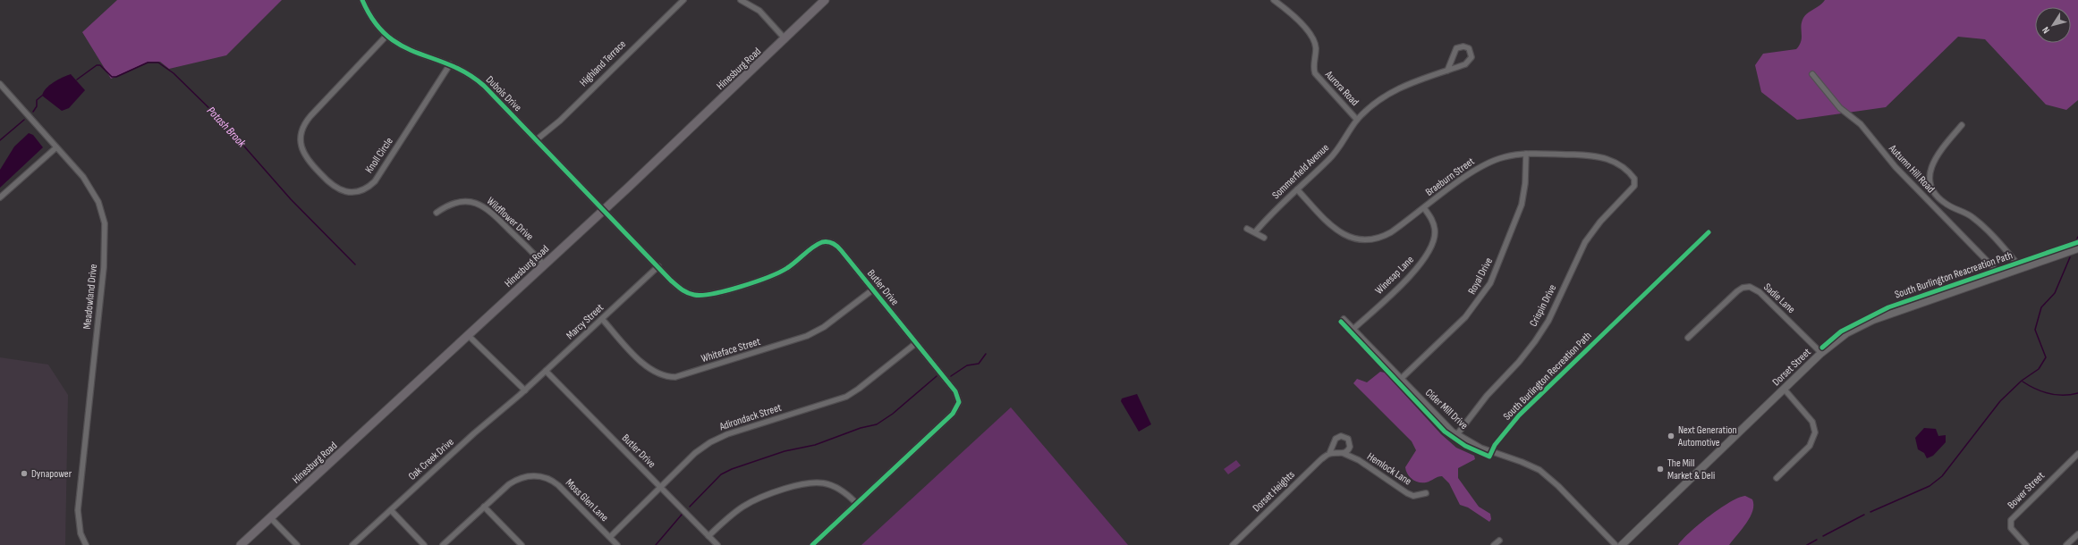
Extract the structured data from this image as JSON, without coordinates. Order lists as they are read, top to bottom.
{
  "streets": {
    "main road": ["Hinesburg Road"],
    "street": [
      "Highland Terrace",
      "Aurora Road",
      "Dubois Drive",
      "Knoll Circle",
      "Autumn Hill Road",
      "Sommerfield Avenue",
      "Braeburn Street",
      "Wildflower Drive",
      "Winesap Lane",
      "Royal Drive",
      "Butler Drive",
      "Meadowland Drive",
      "Sadie Lane",
      "Crispin Drive",
      "Marcy Street",
      "Whiteface Street",
      "Dorset Street",
      "Cider Mill Drive",
      "Adirondack Street",
      "Oak Creek Drive",
      "Hemlock Lane",
      "Bower Street",
      "Dorset Heights",
      "Moss Glen Lane"
    ],
    "cycle path": ["South Burlington Reacreation Path", "South Burlington Recreation Path"]
  },
  "crossings": [
    ["Highland Terrace", "Dubois Drive"],
    ["Hinesburg Road", "Dubois Drive"],
    ["Hinesburg Road", "Wildflower Drive"],
    ["Hinesburg Road", "Butler Drive"],
    ["Aurora Road", "Sommerfield Avenue"],
    ["Dubois Drive", "Knoll Circle"],
    ["Dubois Drive", "Butler Drive"],
    ["Autumn Hill Road", "Dorset Street"],
    ["Sommerfield Avenue", "Braeburn Street"],
    ["Braeburn Street", "Winesap Lane"],
    ["Braeburn Street", "Royal Drive"],
    ["Braeburn Street", "Crispin Drive"],
    ["Winesap Lane", "Cider Mill Drive"],
    ["Royal Drive", "Cider Mill Drive"],
    ["Butler Drive", "Marcy Street"],
    ["Butler Drive", "Whiteface Street"],
    ["Butler Drive", "Adirondack Street"],
    ["Sadie Lane", "Dorset Street"],
    ["Crispin Drive", "Cider Mill Drive"],
    ["Marcy Street", "Whiteface Street"],
    ["Marcy Street", "Oak Creek Drive"],
    ["Adirondack Street", "Moss Glen Lane"],
    ["Hemlock Lane", "Dorset Heights"]
  ],
  "water": ["Potash Brook"],
  "places": ["Next Generation Automotive", "The Mill Market & Deli", "Dynapower"],
  "north": "bottom left"
}
